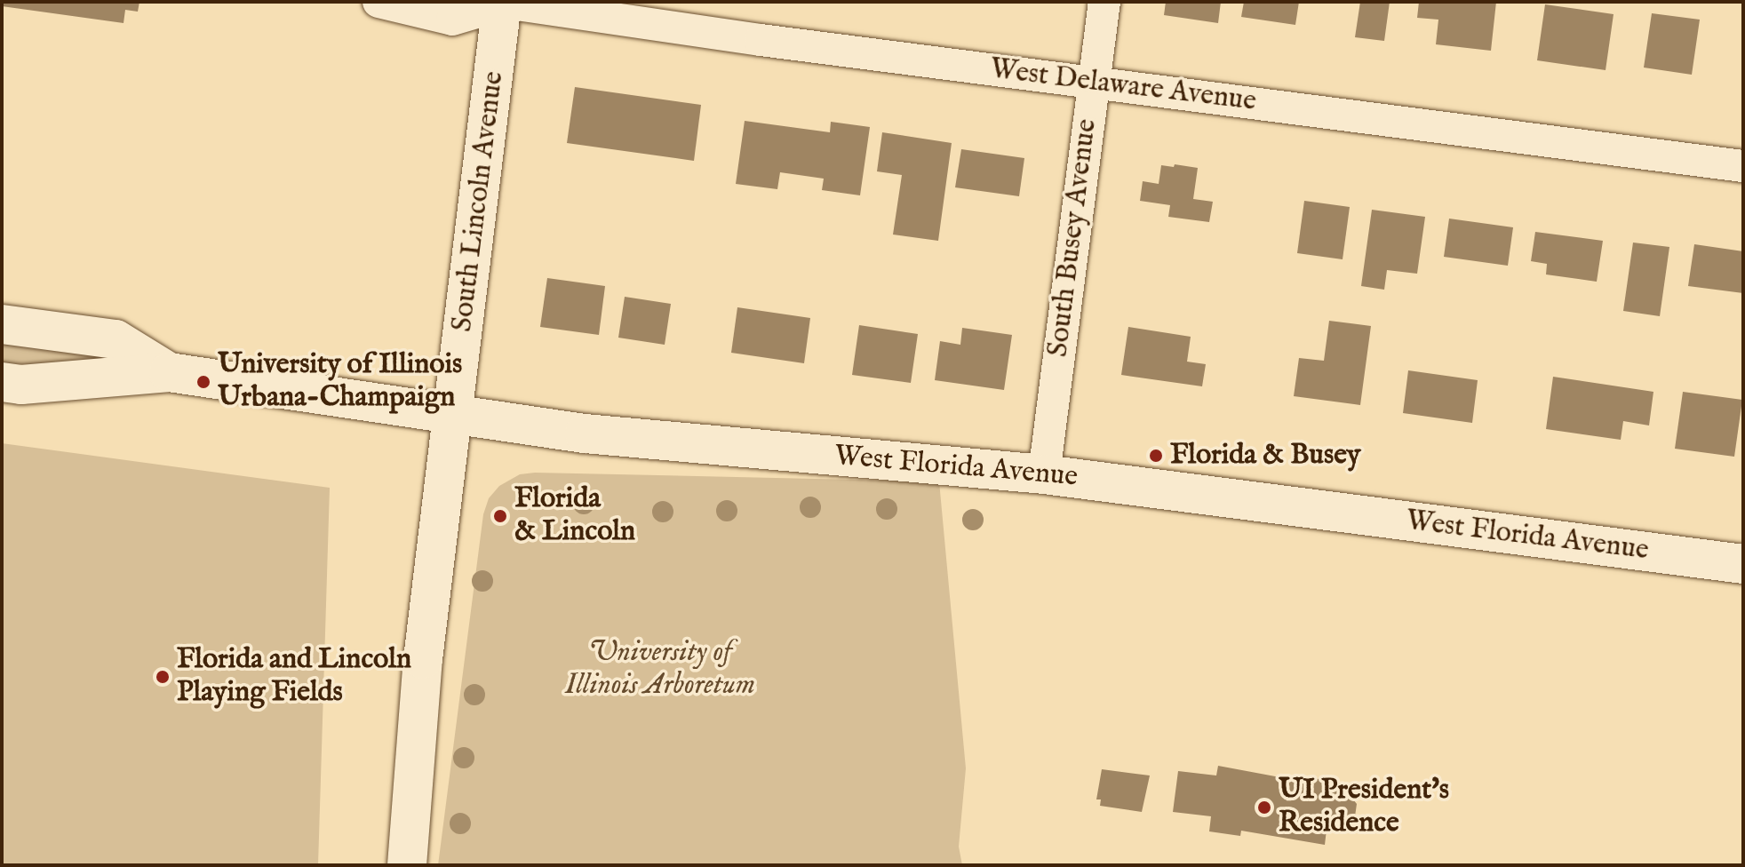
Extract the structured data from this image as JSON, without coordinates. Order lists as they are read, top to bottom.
{
  "streets": {
    "main road": ["South Lincoln Avenue", "West Florida Avenue"],
    "street": ["West Delaware Avenue", "South Busey Avenue"]
  },
  "crossings": [
    ["West Delaware Avenue", "South Lincoln Avenue"],
    ["West Delaware Avenue", "South Busey Avenue"],
    ["South Lincoln Avenue", "West Florida Avenue"],
    ["South Busey Avenue", "West Florida Avenue"]
  ],
  "parks": ["University of Illinois Arboretum"],
  "places": [
    "University of Illinois Urbana-Champaign",
    "Florida & Busey",
    "Florida & Lincoln",
    "Florida and Lincoln Playing Fields",
    "UI President's Residence"
  ]
}
